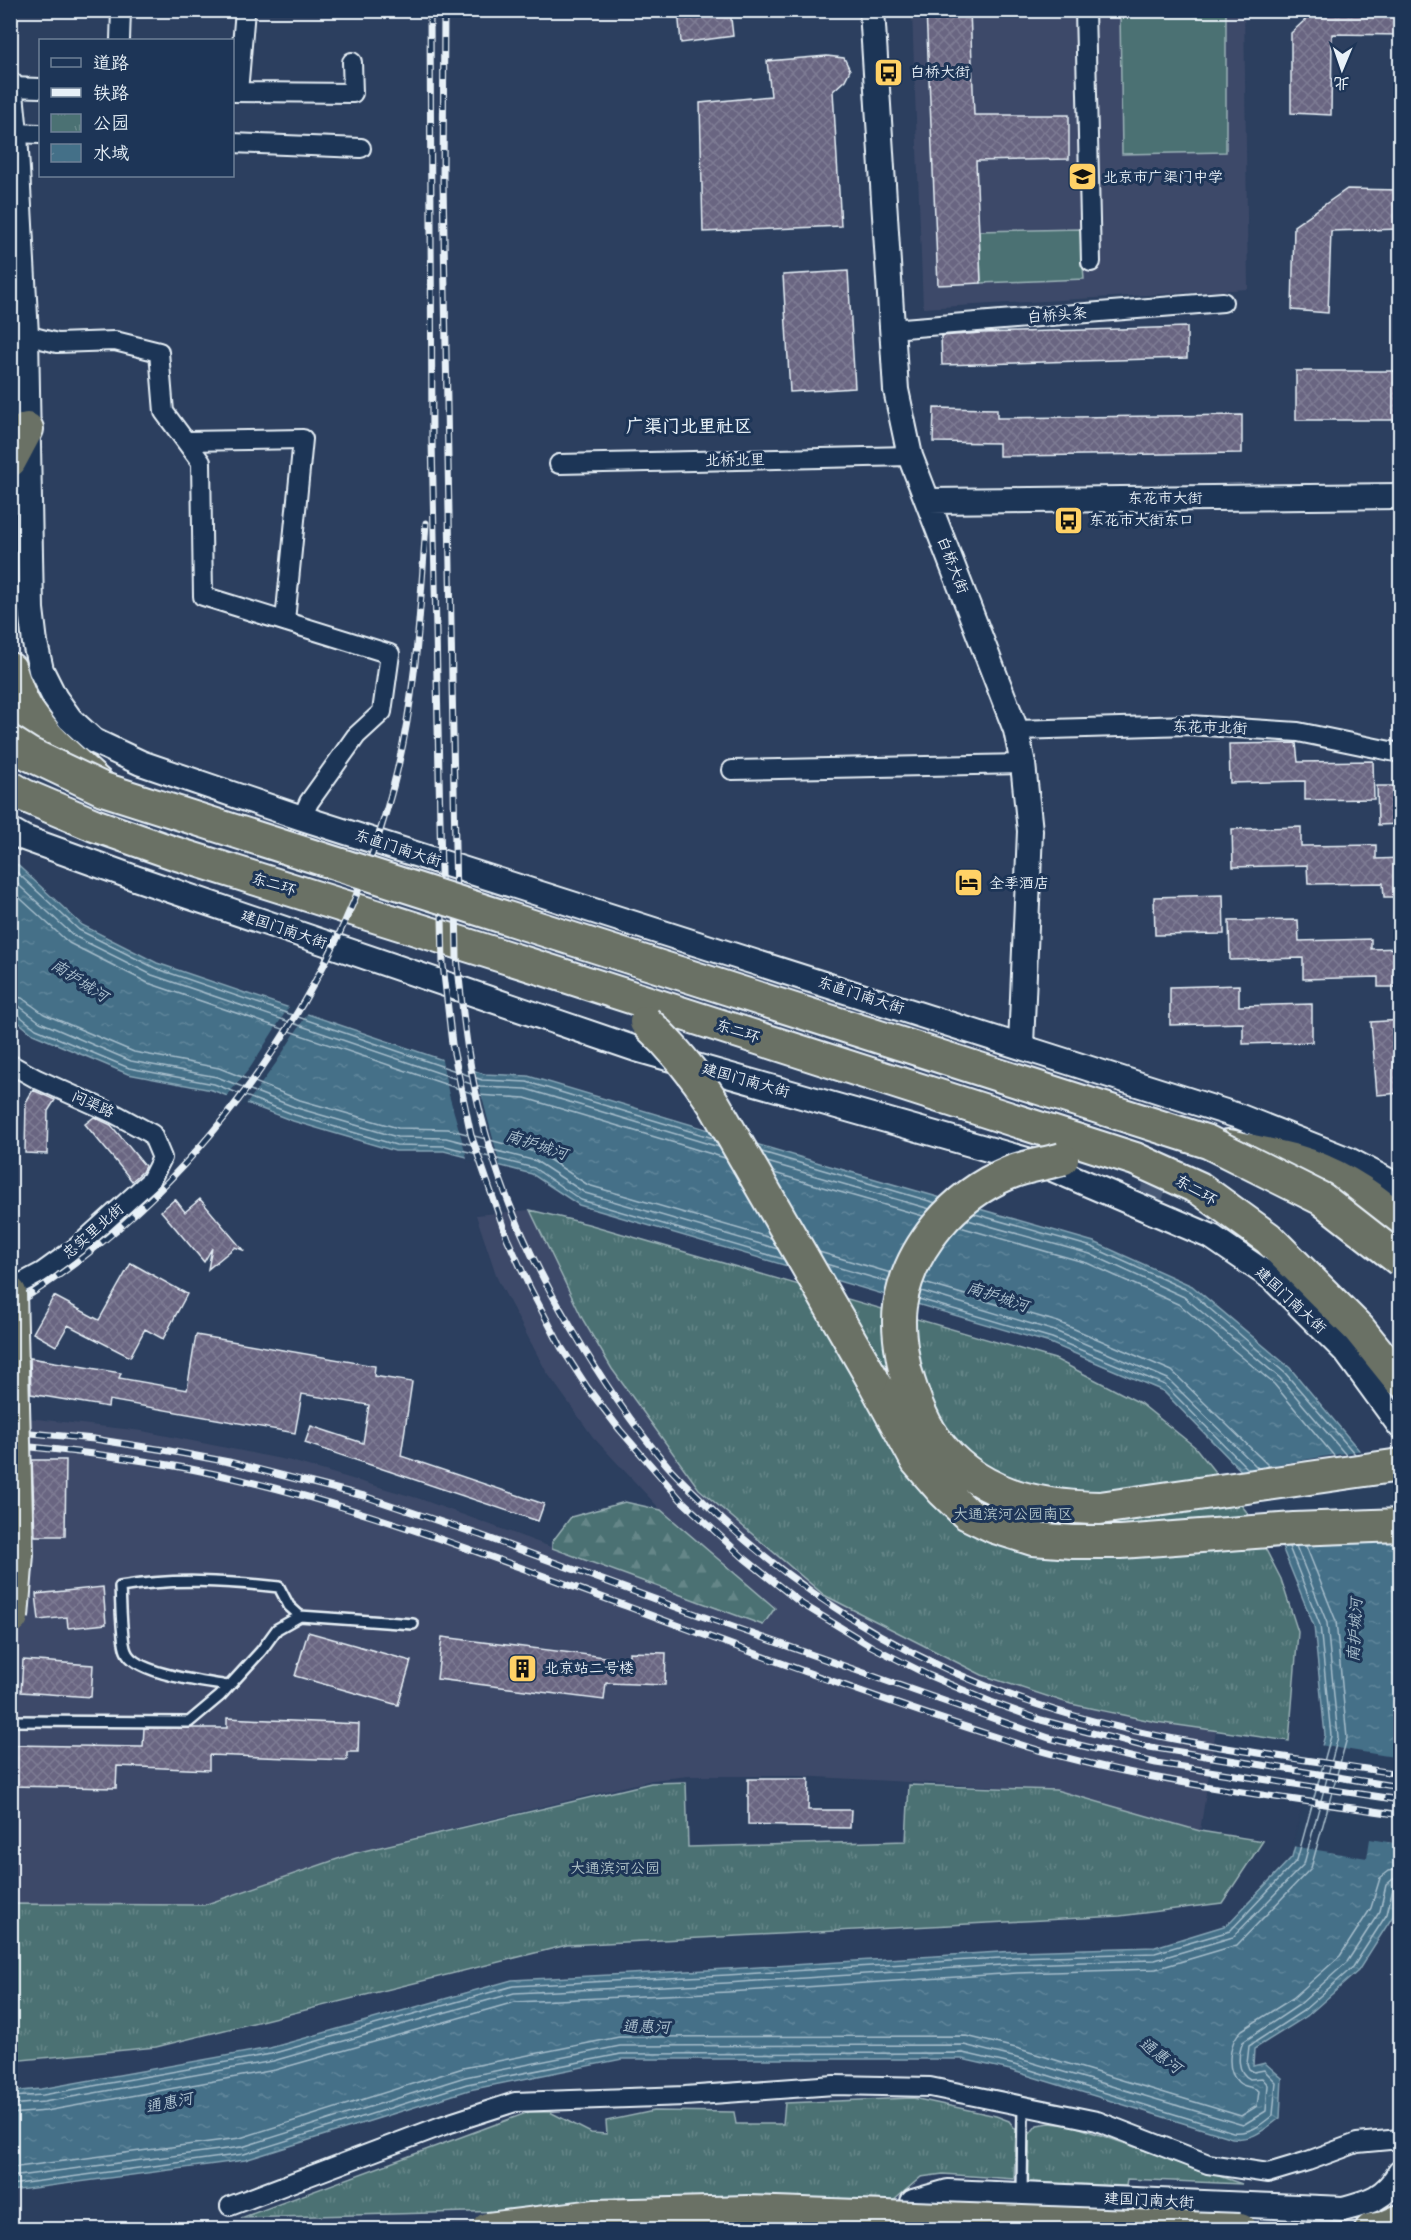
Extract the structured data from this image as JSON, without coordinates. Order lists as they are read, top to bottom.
{
  "streets": {
    "highway": ["东二环"],
    "street": [
      "白桥头条",
      "北桥北里",
      "东花市大街",
      "白桥大街",
      "东花市北街",
      "东直门南大街",
      "建国门南大街",
      "问渠路",
      "忠实里北街"
    ]
  },
  "crossings": [
    ["白桥头条", "白桥大街"],
    ["北桥北里", "白桥大街"],
    ["东花市大街", "白桥大街"],
    ["白桥大街", "东花市北街"],
    ["白桥大街", "东直门南大街"],
    ["问渠路", "忠实里北街"]
  ],
  "districts": ["广渠门北里社区"],
  "water": ["南护城河", "通惠河"],
  "parks": ["大通滨河公园南区", "大通滨河公园"],
  "places": {
    "bus stop": ["白桥大街", "东花市大街东口"],
    "school or university": ["北京市广渠门中学"],
    "hotel": ["全季酒店"],
    "building": ["北京站二号楼"]
  },
  "legend": [
    "道路",
    "铁路",
    "公园",
    "水域"
  ],
  "north": "bottom"
}
